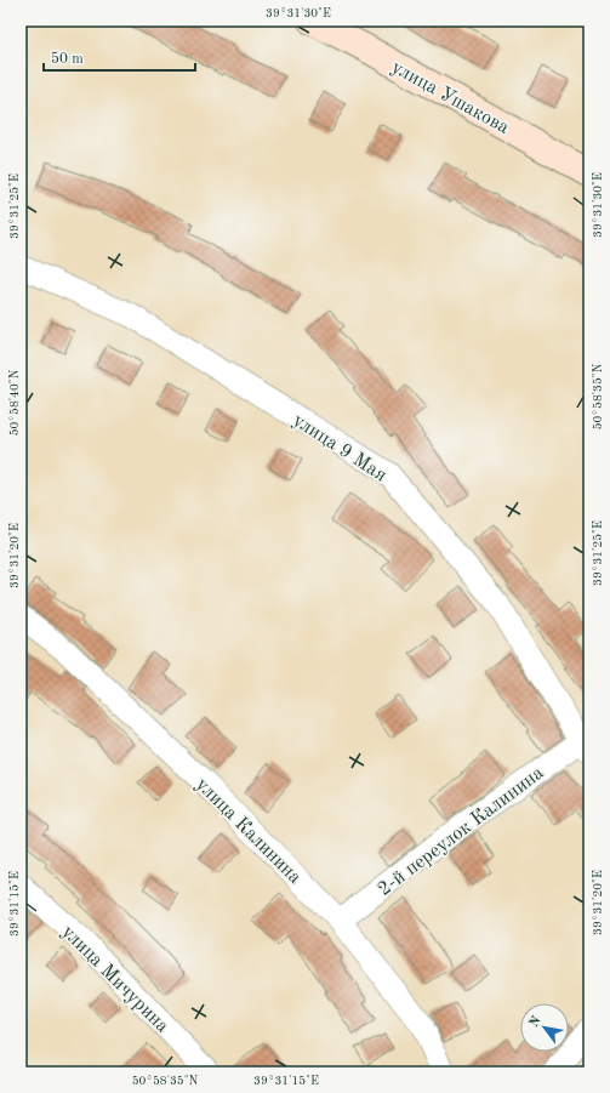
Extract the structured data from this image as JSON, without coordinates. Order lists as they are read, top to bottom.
{
  "streets": {
    "main road": ["улица Ушакова"],
    "street": [
      "улица 9 Мая",
      "улица Калинина",
      "2-й переулок Калинина",
      "улица Мичурина"
    ]
  },
  "crossings": [
    ["улица 9 Мая", "2-й переулок Калинина"],
    ["улица Калинина", "2-й переулок Калинина"]
  ],
  "scale_bar": "50 m",
  "north": "top left",
  "coordinates": [
    "39°31'30\"E",
    "39°31'25\"E",
    "50°58'35\"N",
    "50°58'40\"N",
    "39°31'20\"E",
    "39°31'15\"E"
  ]
}
